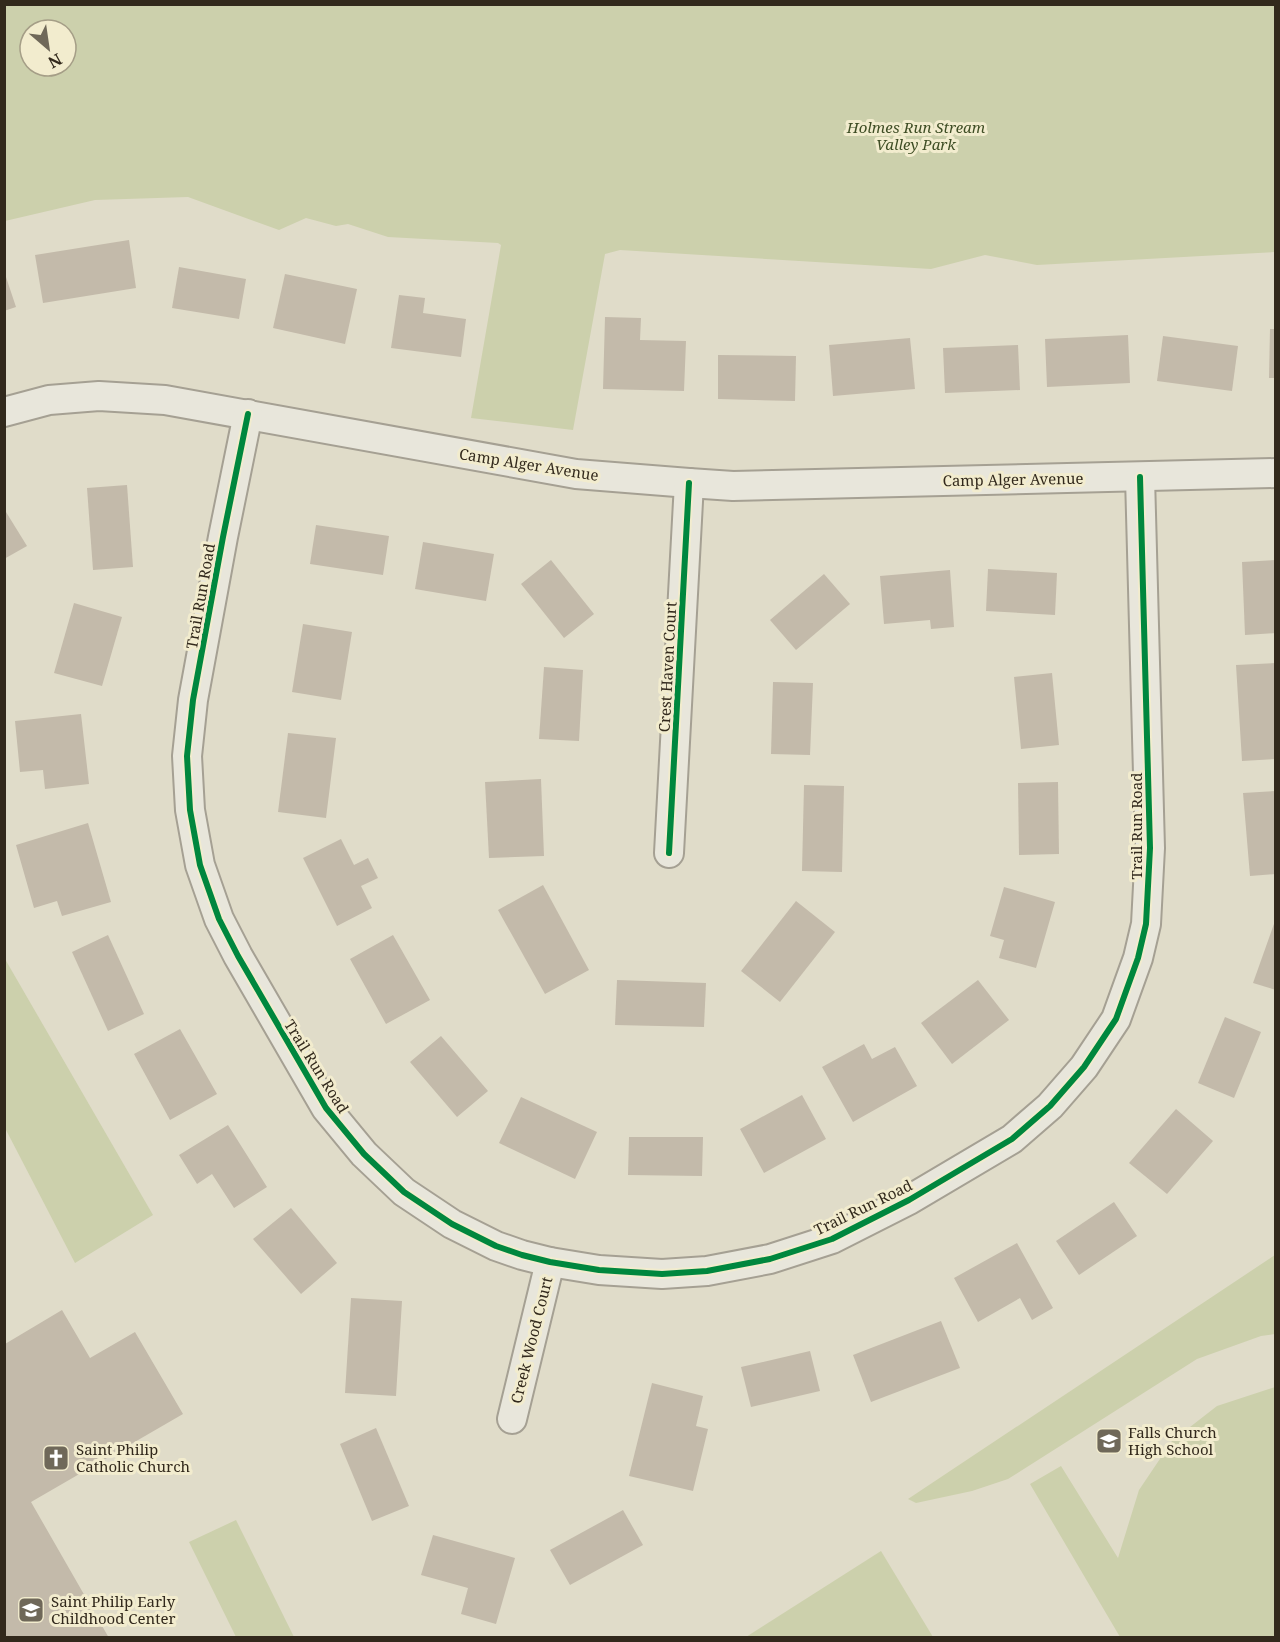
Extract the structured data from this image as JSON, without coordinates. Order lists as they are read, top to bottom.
{
  "streets": {
    "street": [
      "Camp Alger Avenue",
      "Trail Run Road",
      "Crest Haven Court",
      "Creek Wood Court"
    ]
  },
  "crossings": [
    ["Camp Alger Avenue", "Trail Run Road"],
    ["Camp Alger Avenue", "Crest Haven Court"],
    ["Trail Run Road", "Creek Wood Court"]
  ],
  "parks": ["Holmes Run Stream Valley Park"],
  "places": {
    "school or university": ["Falls Church High School", "Saint Philip Early Childhood Center"],
    "church": ["Saint Philip Catholic Church"]
  },
  "north": "bottom right"
}
